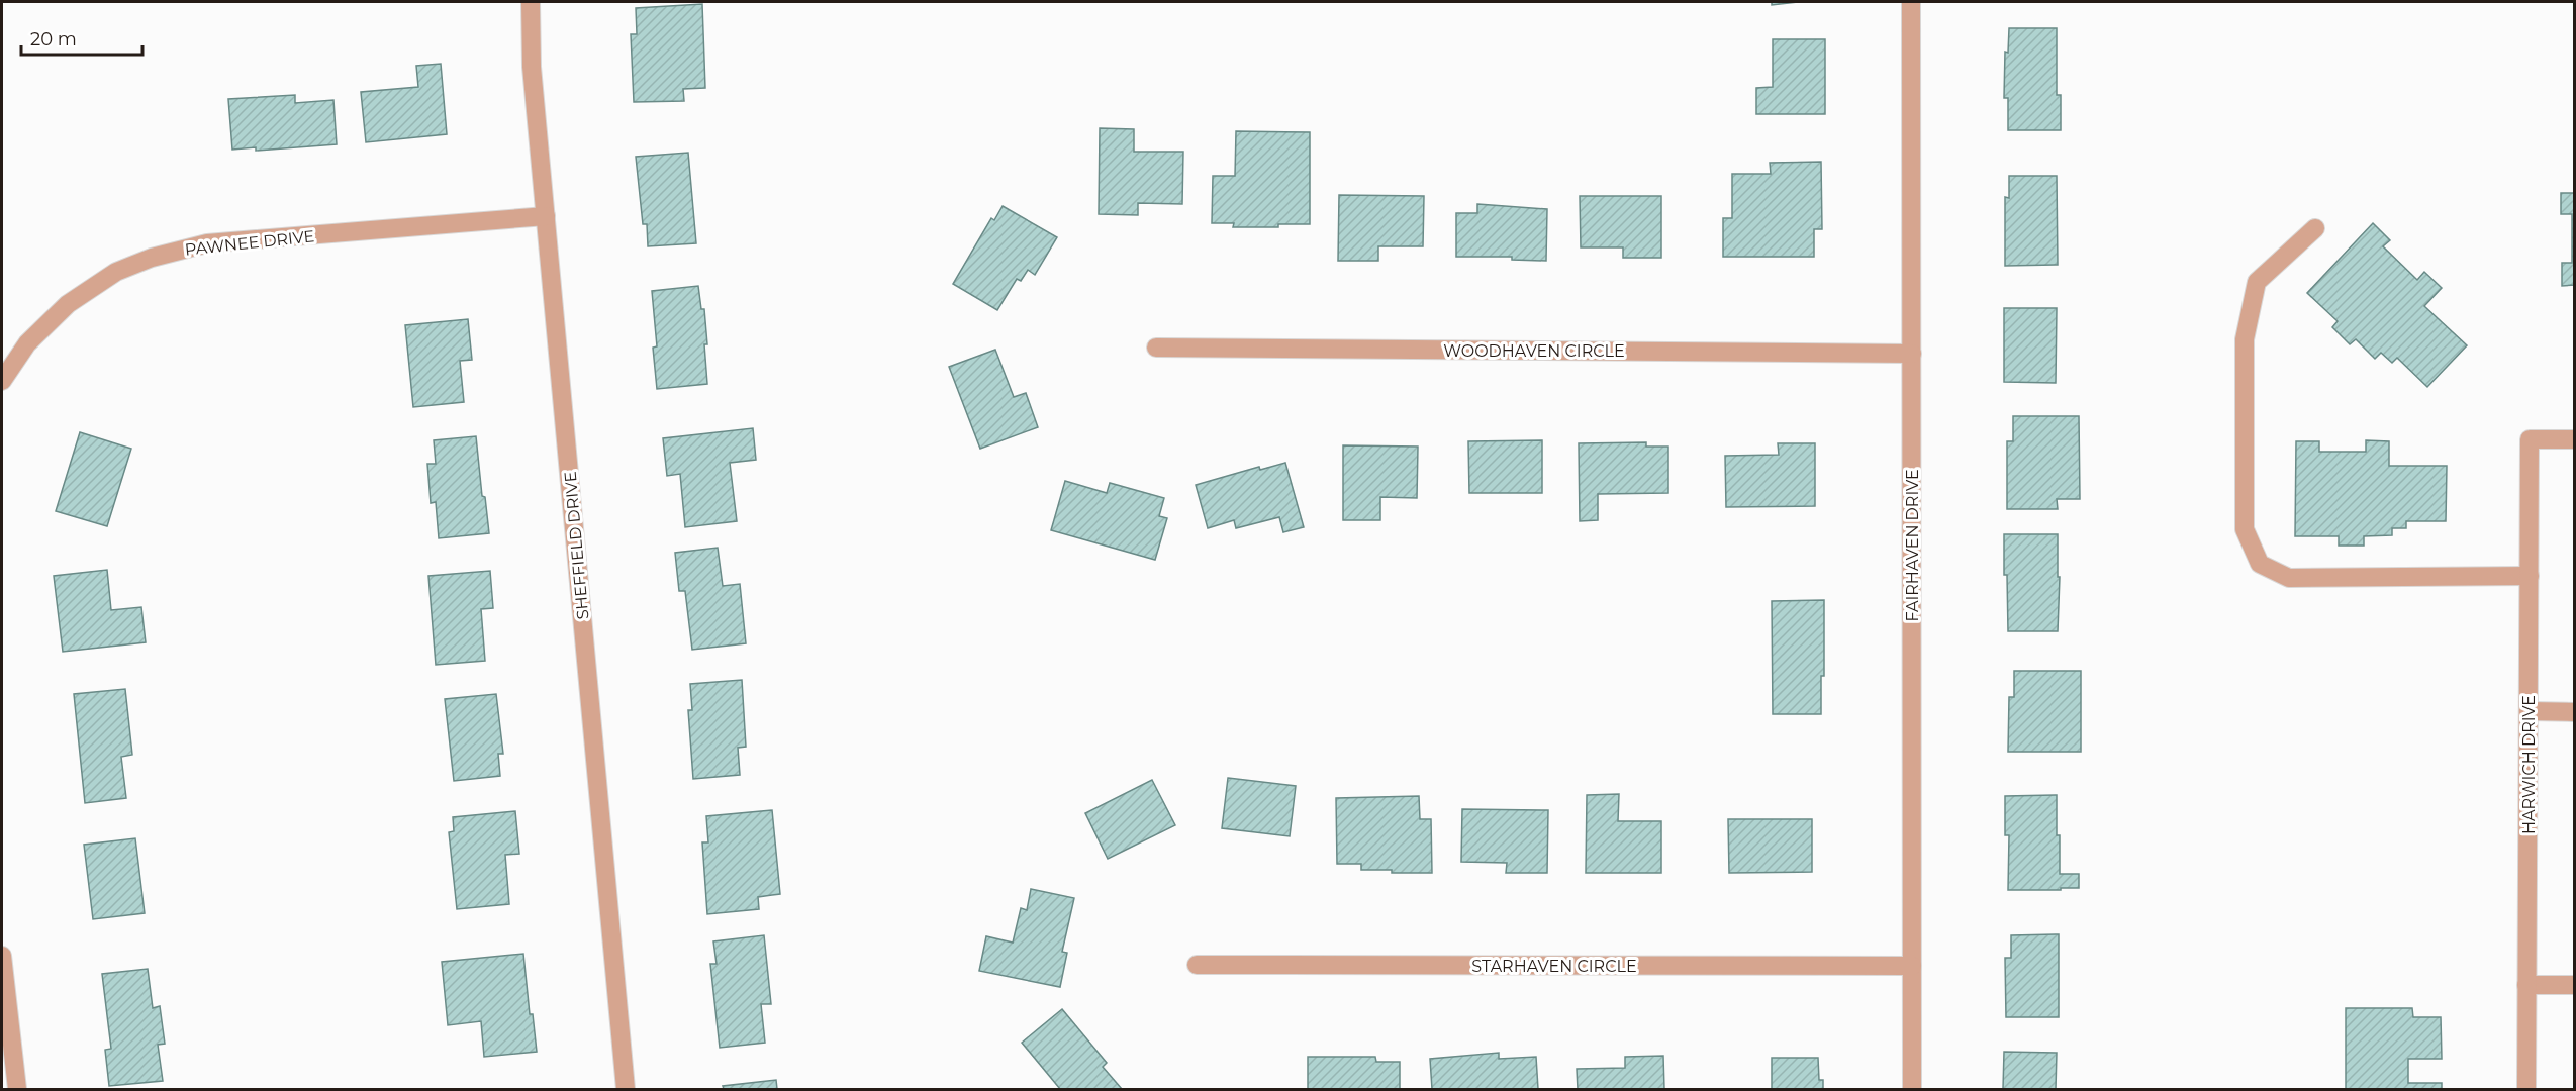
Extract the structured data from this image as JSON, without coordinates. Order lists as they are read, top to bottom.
{
  "streets": {
    "street": [
      "PAWNEE DRIVE",
      "WOODHAVEN CIRCLE",
      "SHEFFIELD DRIVE",
      "FAIRHAVEN DRIVE",
      "HARWICH DRIVE",
      "STARHAVEN CIRCLE"
    ]
  },
  "crossings": [
    ["PAWNEE DRIVE", "SHEFFIELD DRIVE"],
    ["WOODHAVEN CIRCLE", "FAIRHAVEN DRIVE"],
    ["FAIRHAVEN DRIVE", "STARHAVEN CIRCLE"]
  ],
  "scale_bar": "20 m"
}
